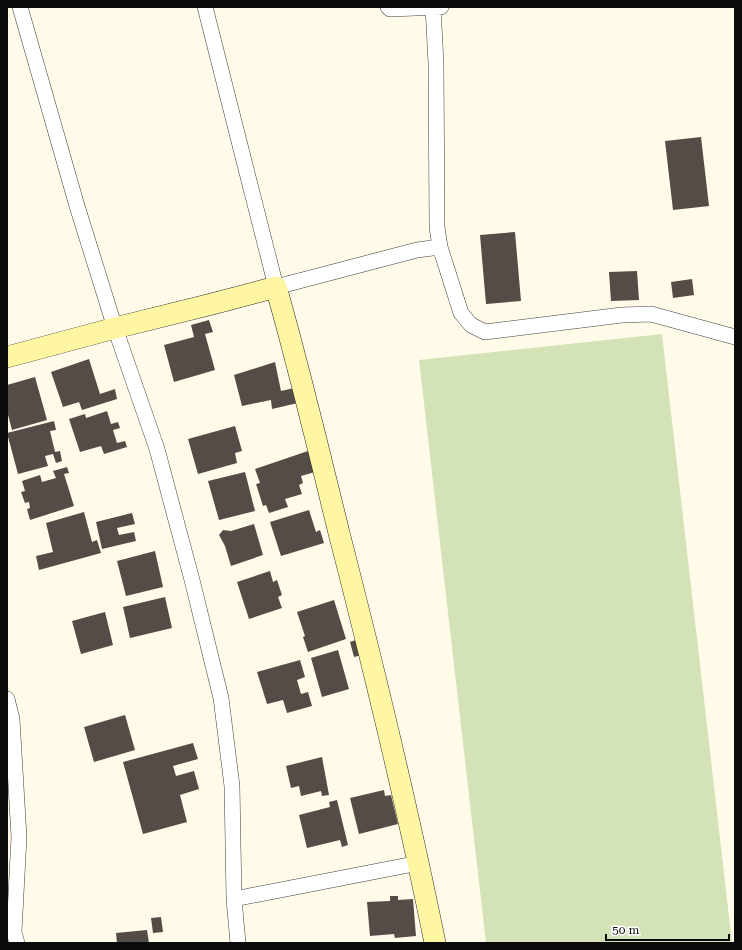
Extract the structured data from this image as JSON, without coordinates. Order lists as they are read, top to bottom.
{
  "scale_bar": "50 m"
}
